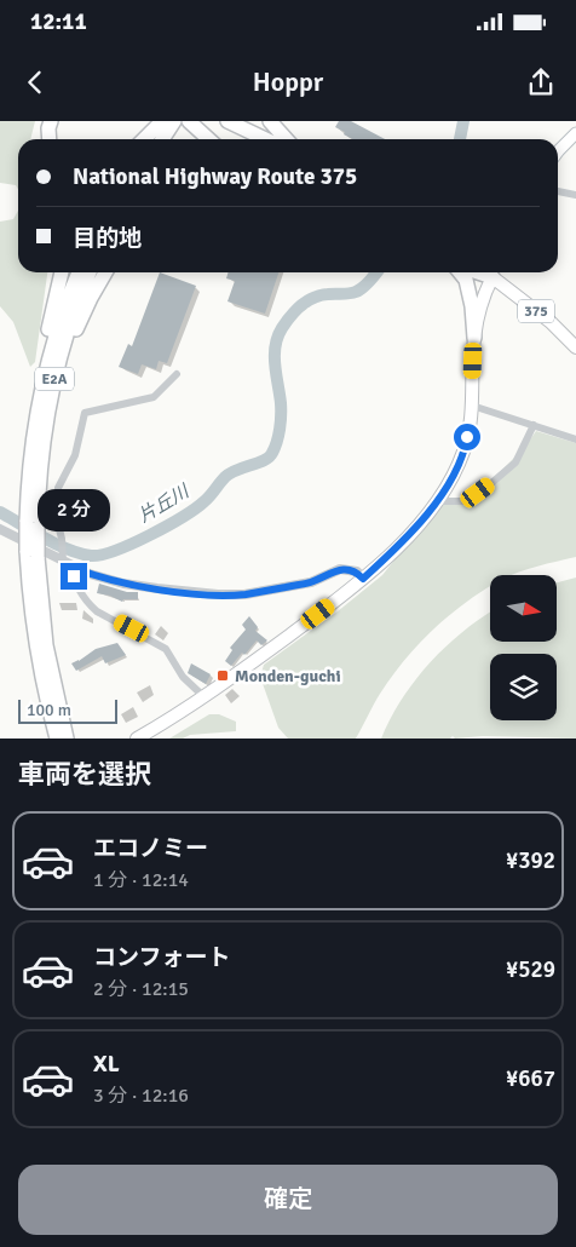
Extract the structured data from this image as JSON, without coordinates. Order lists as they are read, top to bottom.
{
  "streets": {
    "highway": ["375", "E2A"]
  },
  "water": ["片丘川"],
  "places": {
    "transit": ["Monden-guchi"]
  },
  "scale_bar": "100 m",
  "north": "right",
  "page": {
    "status": "12:11",
    "header": "Hoppr",
    "banner": ["National Highway Route 375", "目的地"],
    "bubble": "2 分",
    "scale": "100 m",
    "heading": "車両を選択",
    "list": [
      {
        "name": "エコノミー",
        "note": "1 分 · 12:14",
        "value": "¥392"
      },
      {
        "name": "コンフォート",
        "note": "2 分 · 12:15",
        "value": "¥529"
      },
      {
        "name": "XL",
        "note": "3 分 · 12:16",
        "value": "¥667"
      }
    ],
    "buttons": "確定"
  }
}
